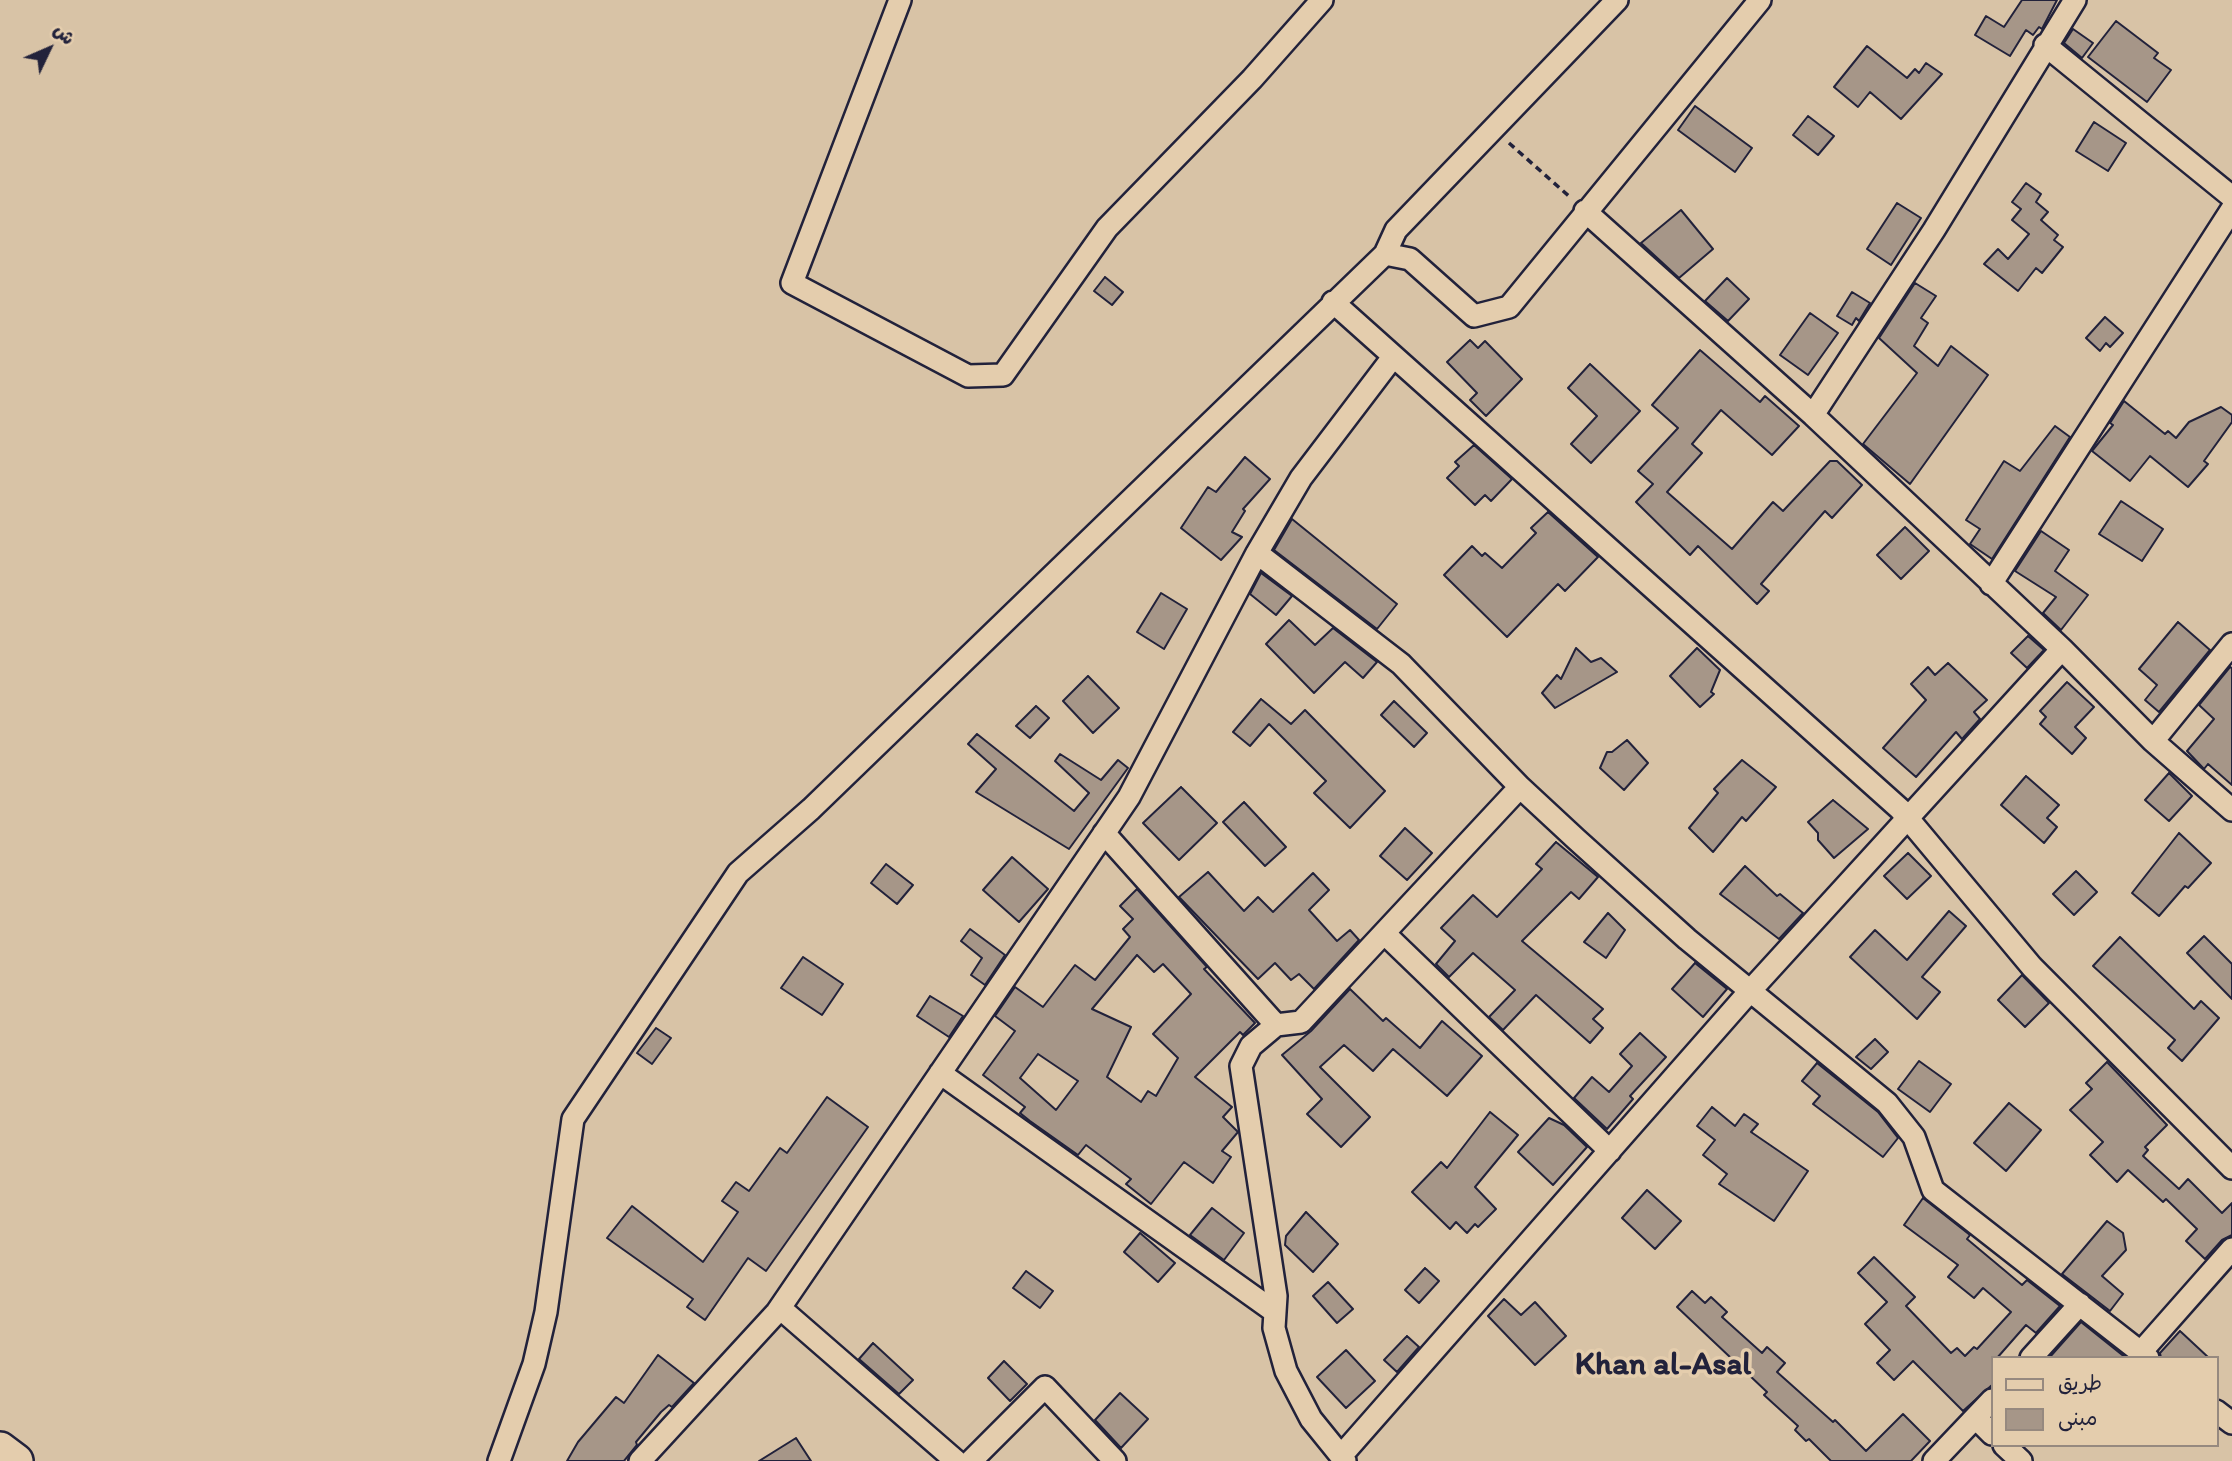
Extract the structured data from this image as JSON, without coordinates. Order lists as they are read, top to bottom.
{
  "districts": ["Khan al-Asal"],
  "legend": ["طريق", "مبنى"],
  "north": "top right"
}
